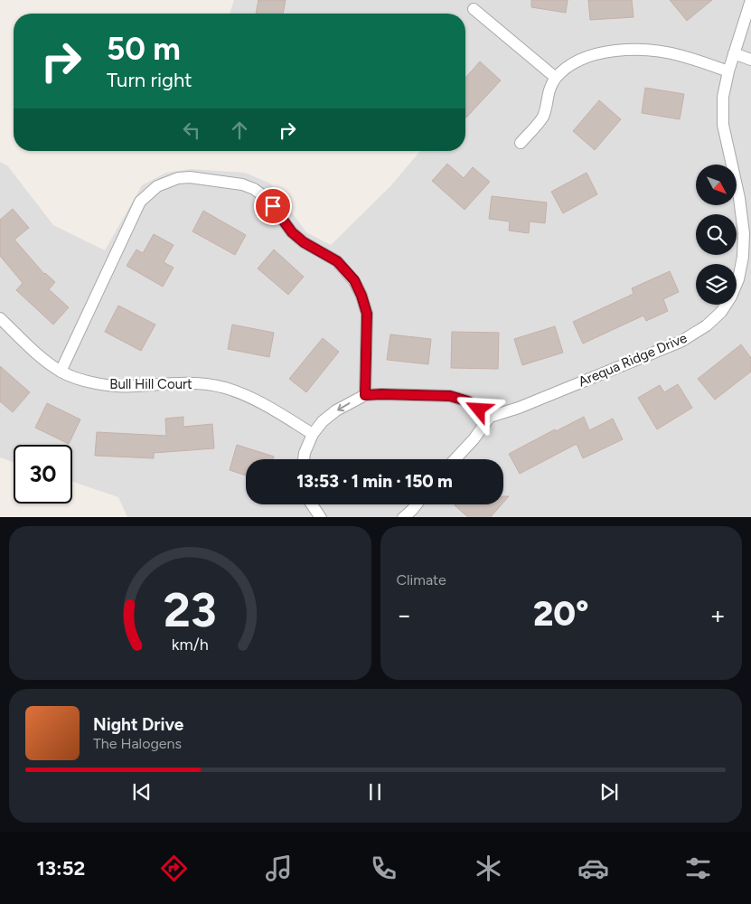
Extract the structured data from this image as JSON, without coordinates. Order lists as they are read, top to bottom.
{
  "streets": {
    "street": ["Arequa Ridge Drive", "Bull Hill Court"]
  },
  "north": "bottom right",
  "page": {
    "turn": ["50 m", "Turn right"],
    "limit": "30",
    "trip": "13:53 · 1 min · 150 m",
    "tile": "Climate",
    "heat": ["−", "20°", "+"],
    "song": ["Night Drive", "The Halogens"],
    "tabs": "13:52",
    "gauge": ["23", "km/h"]
  }
}
